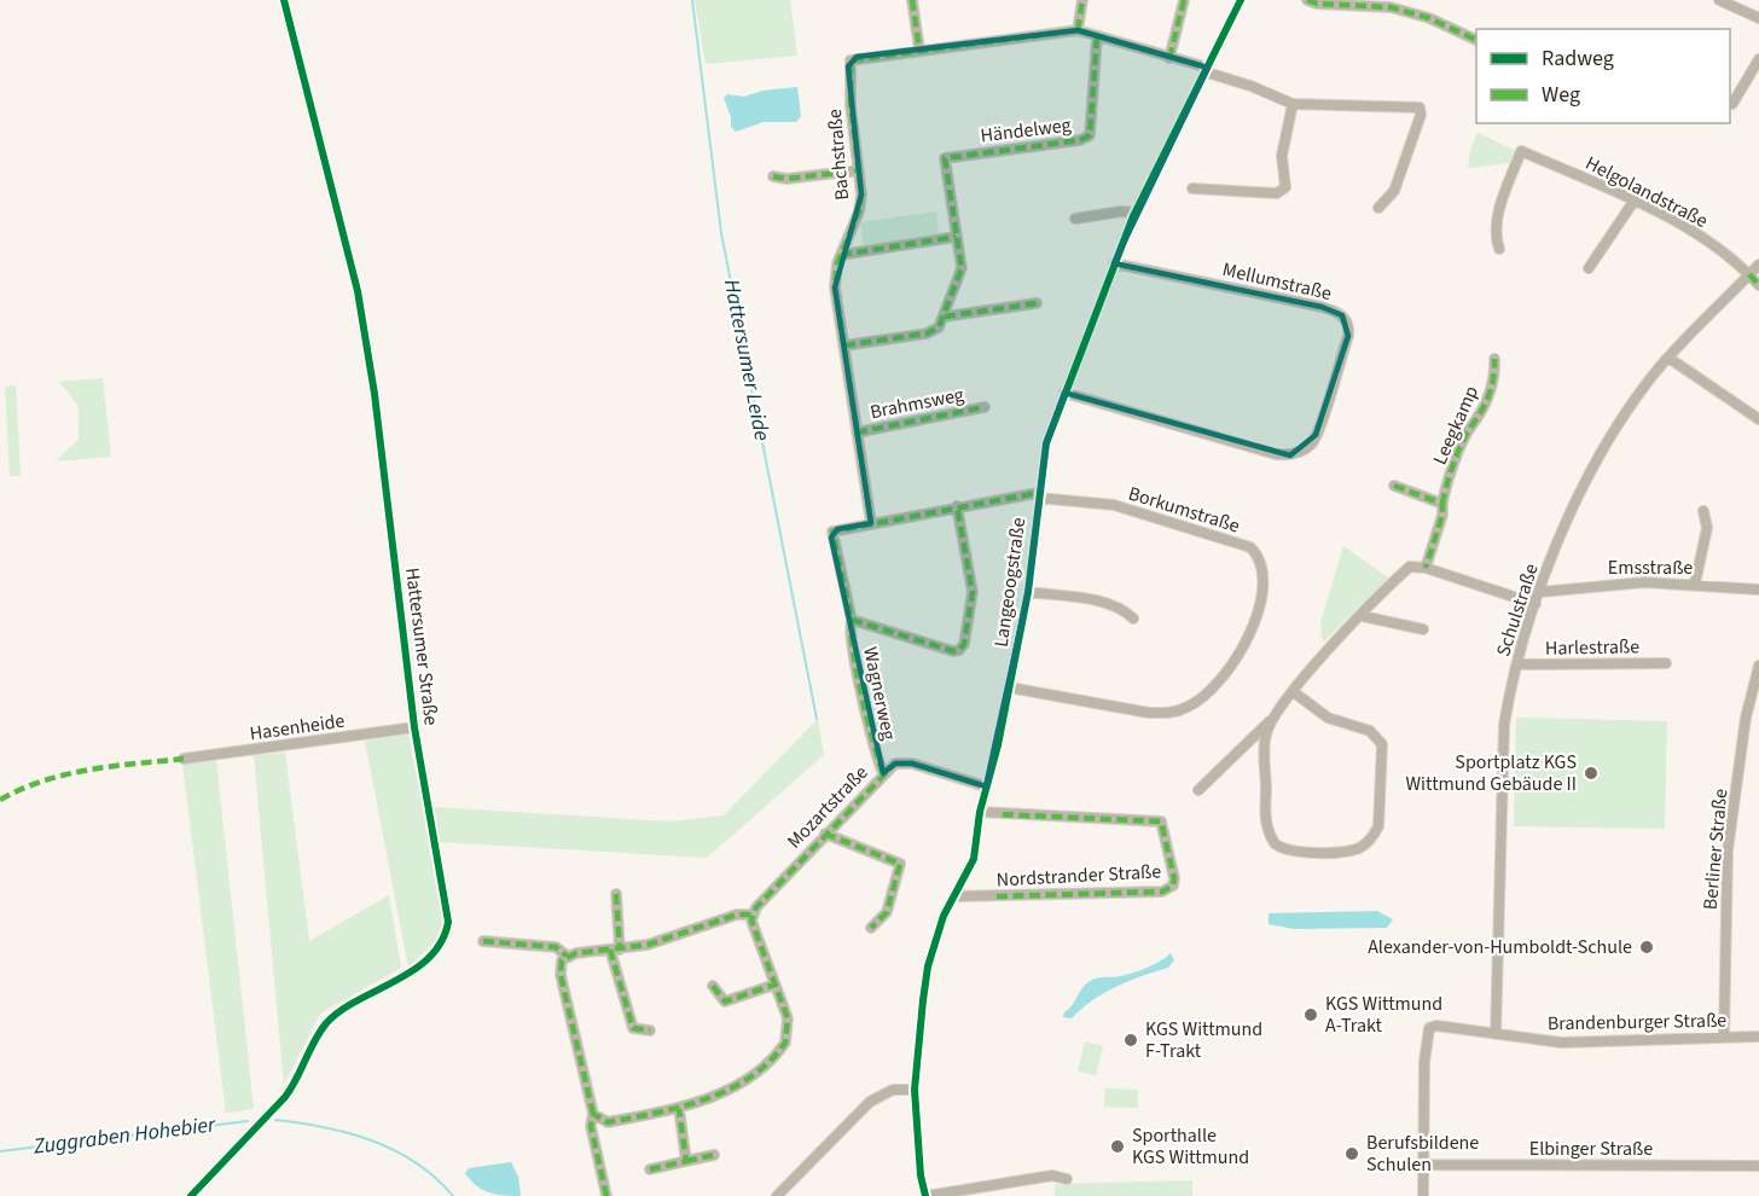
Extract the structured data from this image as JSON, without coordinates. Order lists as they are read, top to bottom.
{
  "streets": {
    "street": [
      "Händelweg",
      "Bachstraße",
      "Helgolandstraße",
      "Mellumstraße",
      "Brahmsweg",
      "Leegkamp",
      "Borkumstraße",
      "Emsstraße",
      "Langeoogstraße",
      "Schulstraße",
      "Hattersumer Straße",
      "Harlestraße",
      "Wagnerweg",
      "Hasenheide",
      "Mozartstraße",
      "Berliner Straße",
      "Nordstrander Straße",
      "Brandenburger Straße",
      "Elbinger Straße"
    ]
  },
  "crossings": [
    ["Händelweg", "Bachstraße"],
    ["Bachstraße", "Brahmsweg"],
    ["Bachstraße", "Langeoogstraße"],
    ["Bachstraße", "Wagnerweg"],
    ["Helgolandstraße", "Schulstraße"],
    ["Mellumstraße", "Langeoogstraße"],
    ["Borkumstraße", "Langeoogstraße"],
    ["Emsstraße", "Schulstraße"],
    ["Langeoogstraße", "Mozartstraße"],
    ["Langeoogstraße", "Nordstrander Straße"],
    ["Schulstraße", "Harlestraße"],
    ["Schulstraße", "Brandenburger Straße"],
    ["Hattersumer Straße", "Hasenheide"],
    ["Wagnerweg", "Mozartstraße"],
    ["Berliner Straße", "Brandenburger Straße"],
    ["Brandenburger Straße", "Elbinger Straße"]
  ],
  "water": ["Hattersumer Leide", "Zuggraben Hohebier"],
  "places": [
    "Sportplatz KGS Wittmund Gebäude II",
    "Alexander-von-Humboldt-Schule",
    "KGS Wittmund A-Trakt",
    "KGS Wittmund F-Trakt",
    "Sporthalle KGS Wittmund",
    "Berufsbildene Schulen"
  ],
  "legend": ["Radweg", "Weg"]
}
